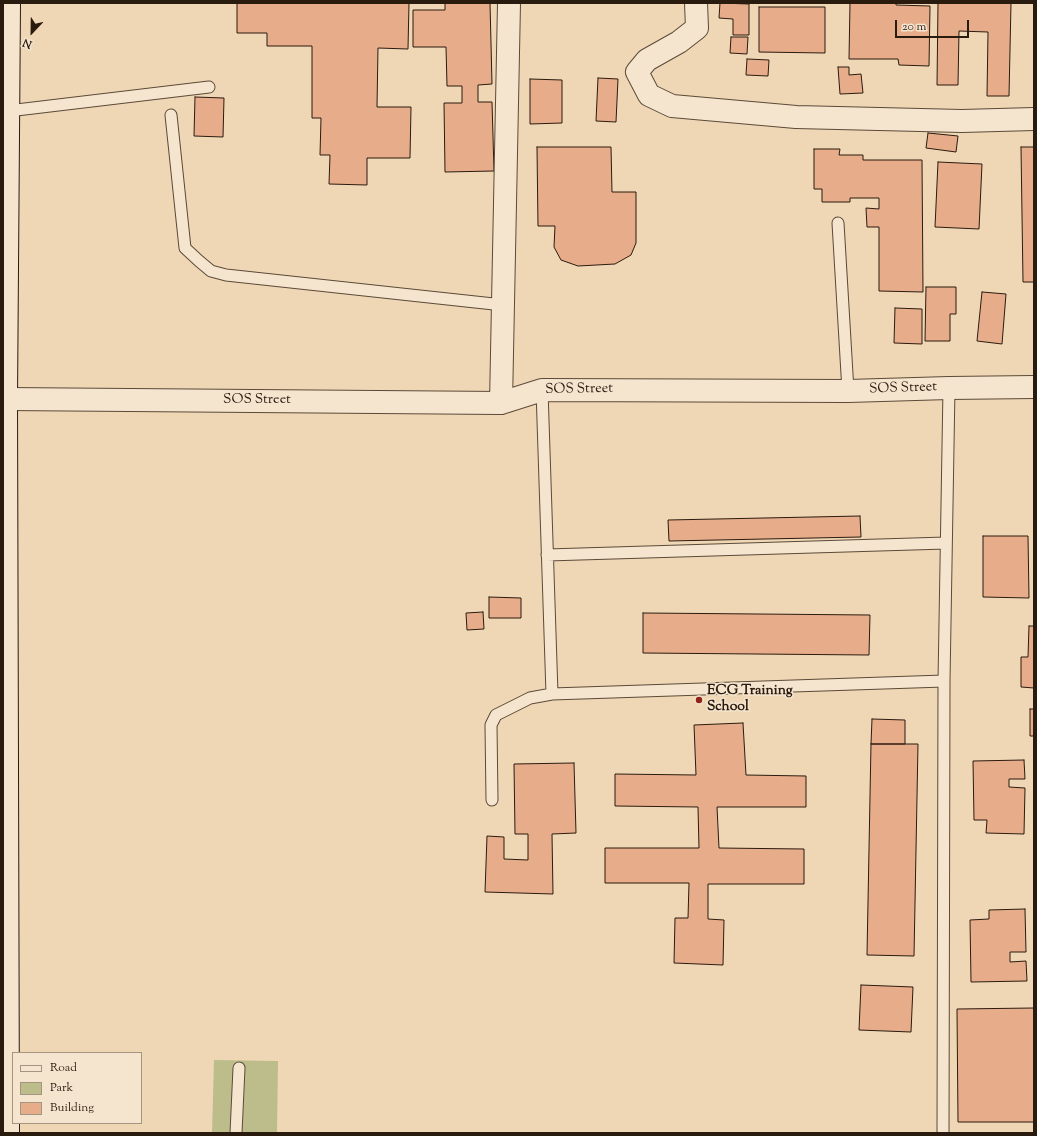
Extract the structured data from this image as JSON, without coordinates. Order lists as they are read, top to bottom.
{
  "streets": {
    "street": ["SOS Street"]
  },
  "places": ["ECG Training School"],
  "legend": ["Road", "Park", "Building"],
  "scale_bar": "20 m",
  "north": "bottom"
}
